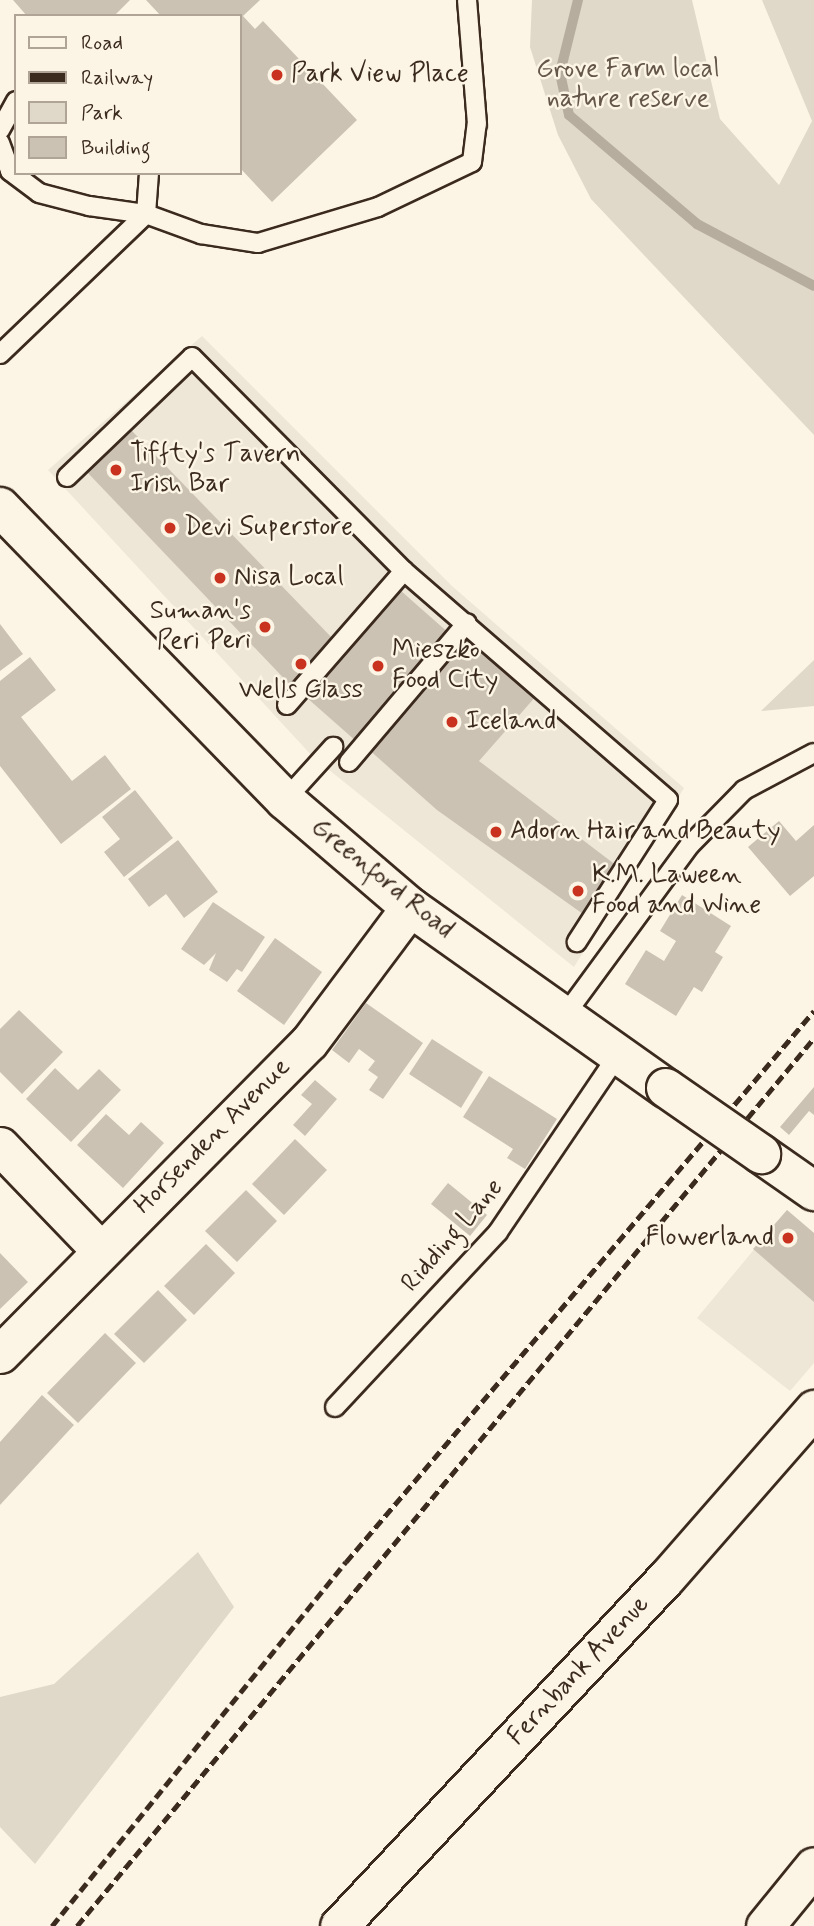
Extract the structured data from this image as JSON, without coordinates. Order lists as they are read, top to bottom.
{
  "streets": {
    "main road": ["Greenford Road"],
    "street": ["Horsenden Avenue", "Fernbank Avenue"],
    "lane": ["Ridding Lane"]
  },
  "crossings": [
    ["Greenford Road", "Horsenden Avenue"],
    ["Greenford Road", "Ridding Lane"]
  ],
  "parks": ["Grove Farm local nature reserve"],
  "places": [
    "Park View Place",
    "Tiffty's Tavern Irish Bar",
    "Devi Superstore",
    "Nisa Local",
    "Suman's Peri Peri",
    "Wells Glass",
    "Mieszko Food City",
    "Iceland",
    "Adorn Hair and Beauty",
    "K.M. Laween Food and Wine",
    "Flowerland"
  ],
  "legend": [
    "Road",
    "Railway",
    "Park",
    "Building"
  ]
}
